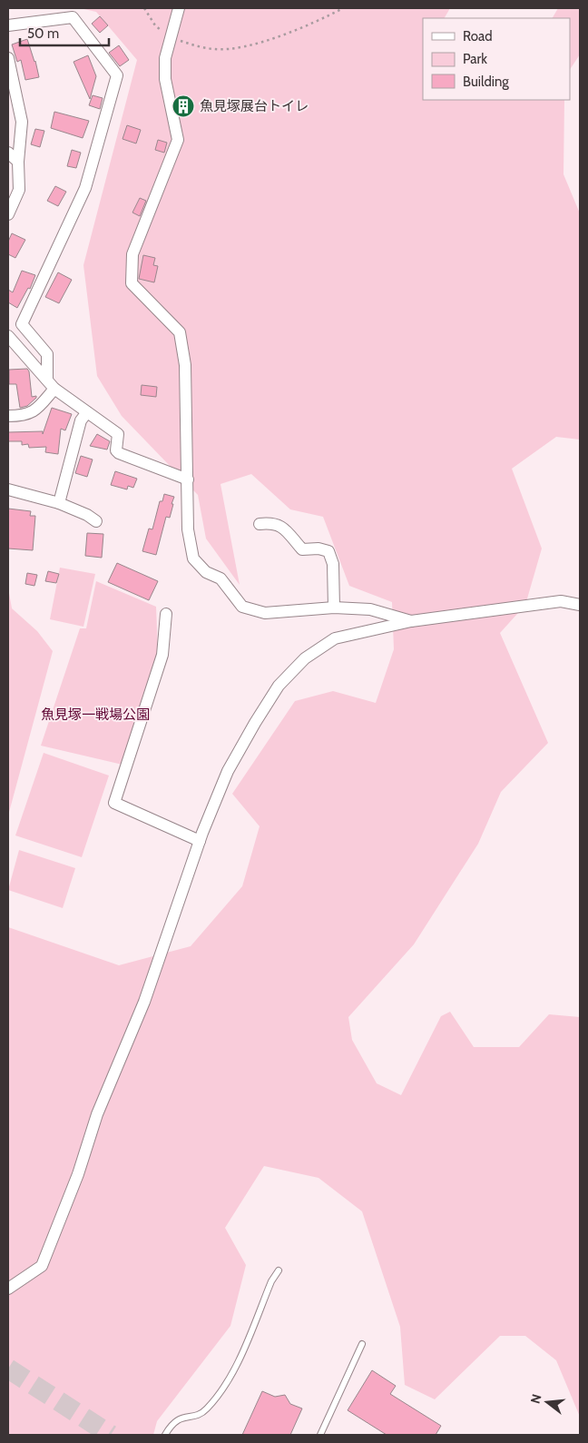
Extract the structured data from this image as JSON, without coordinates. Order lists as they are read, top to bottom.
{
  "parks": ["魚見塚一戦場公園"],
  "places": {
    "building": ["魚見塚展台トイレ"]
  },
  "legend": ["Road", "Park", "Building"],
  "scale_bar": "50 m",
  "north": "left"
}
